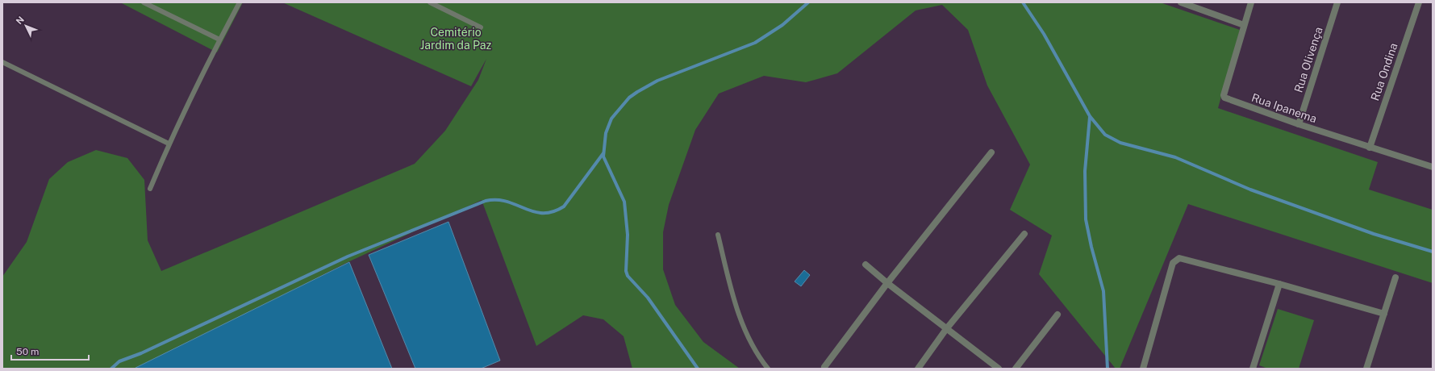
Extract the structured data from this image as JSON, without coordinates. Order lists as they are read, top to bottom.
{
  "streets": {
    "street": ["Rua Olivença", "Rua Ondina", "Rua Ipanema"]
  },
  "crossings": [
    ["Rua Olivença", "Rua Ipanema"],
    ["Rua Ondina", "Rua Ipanema"]
  ],
  "parks": ["Cemitério Jardim da Paz"],
  "scale_bar": "50 m",
  "north": "top left"
}
